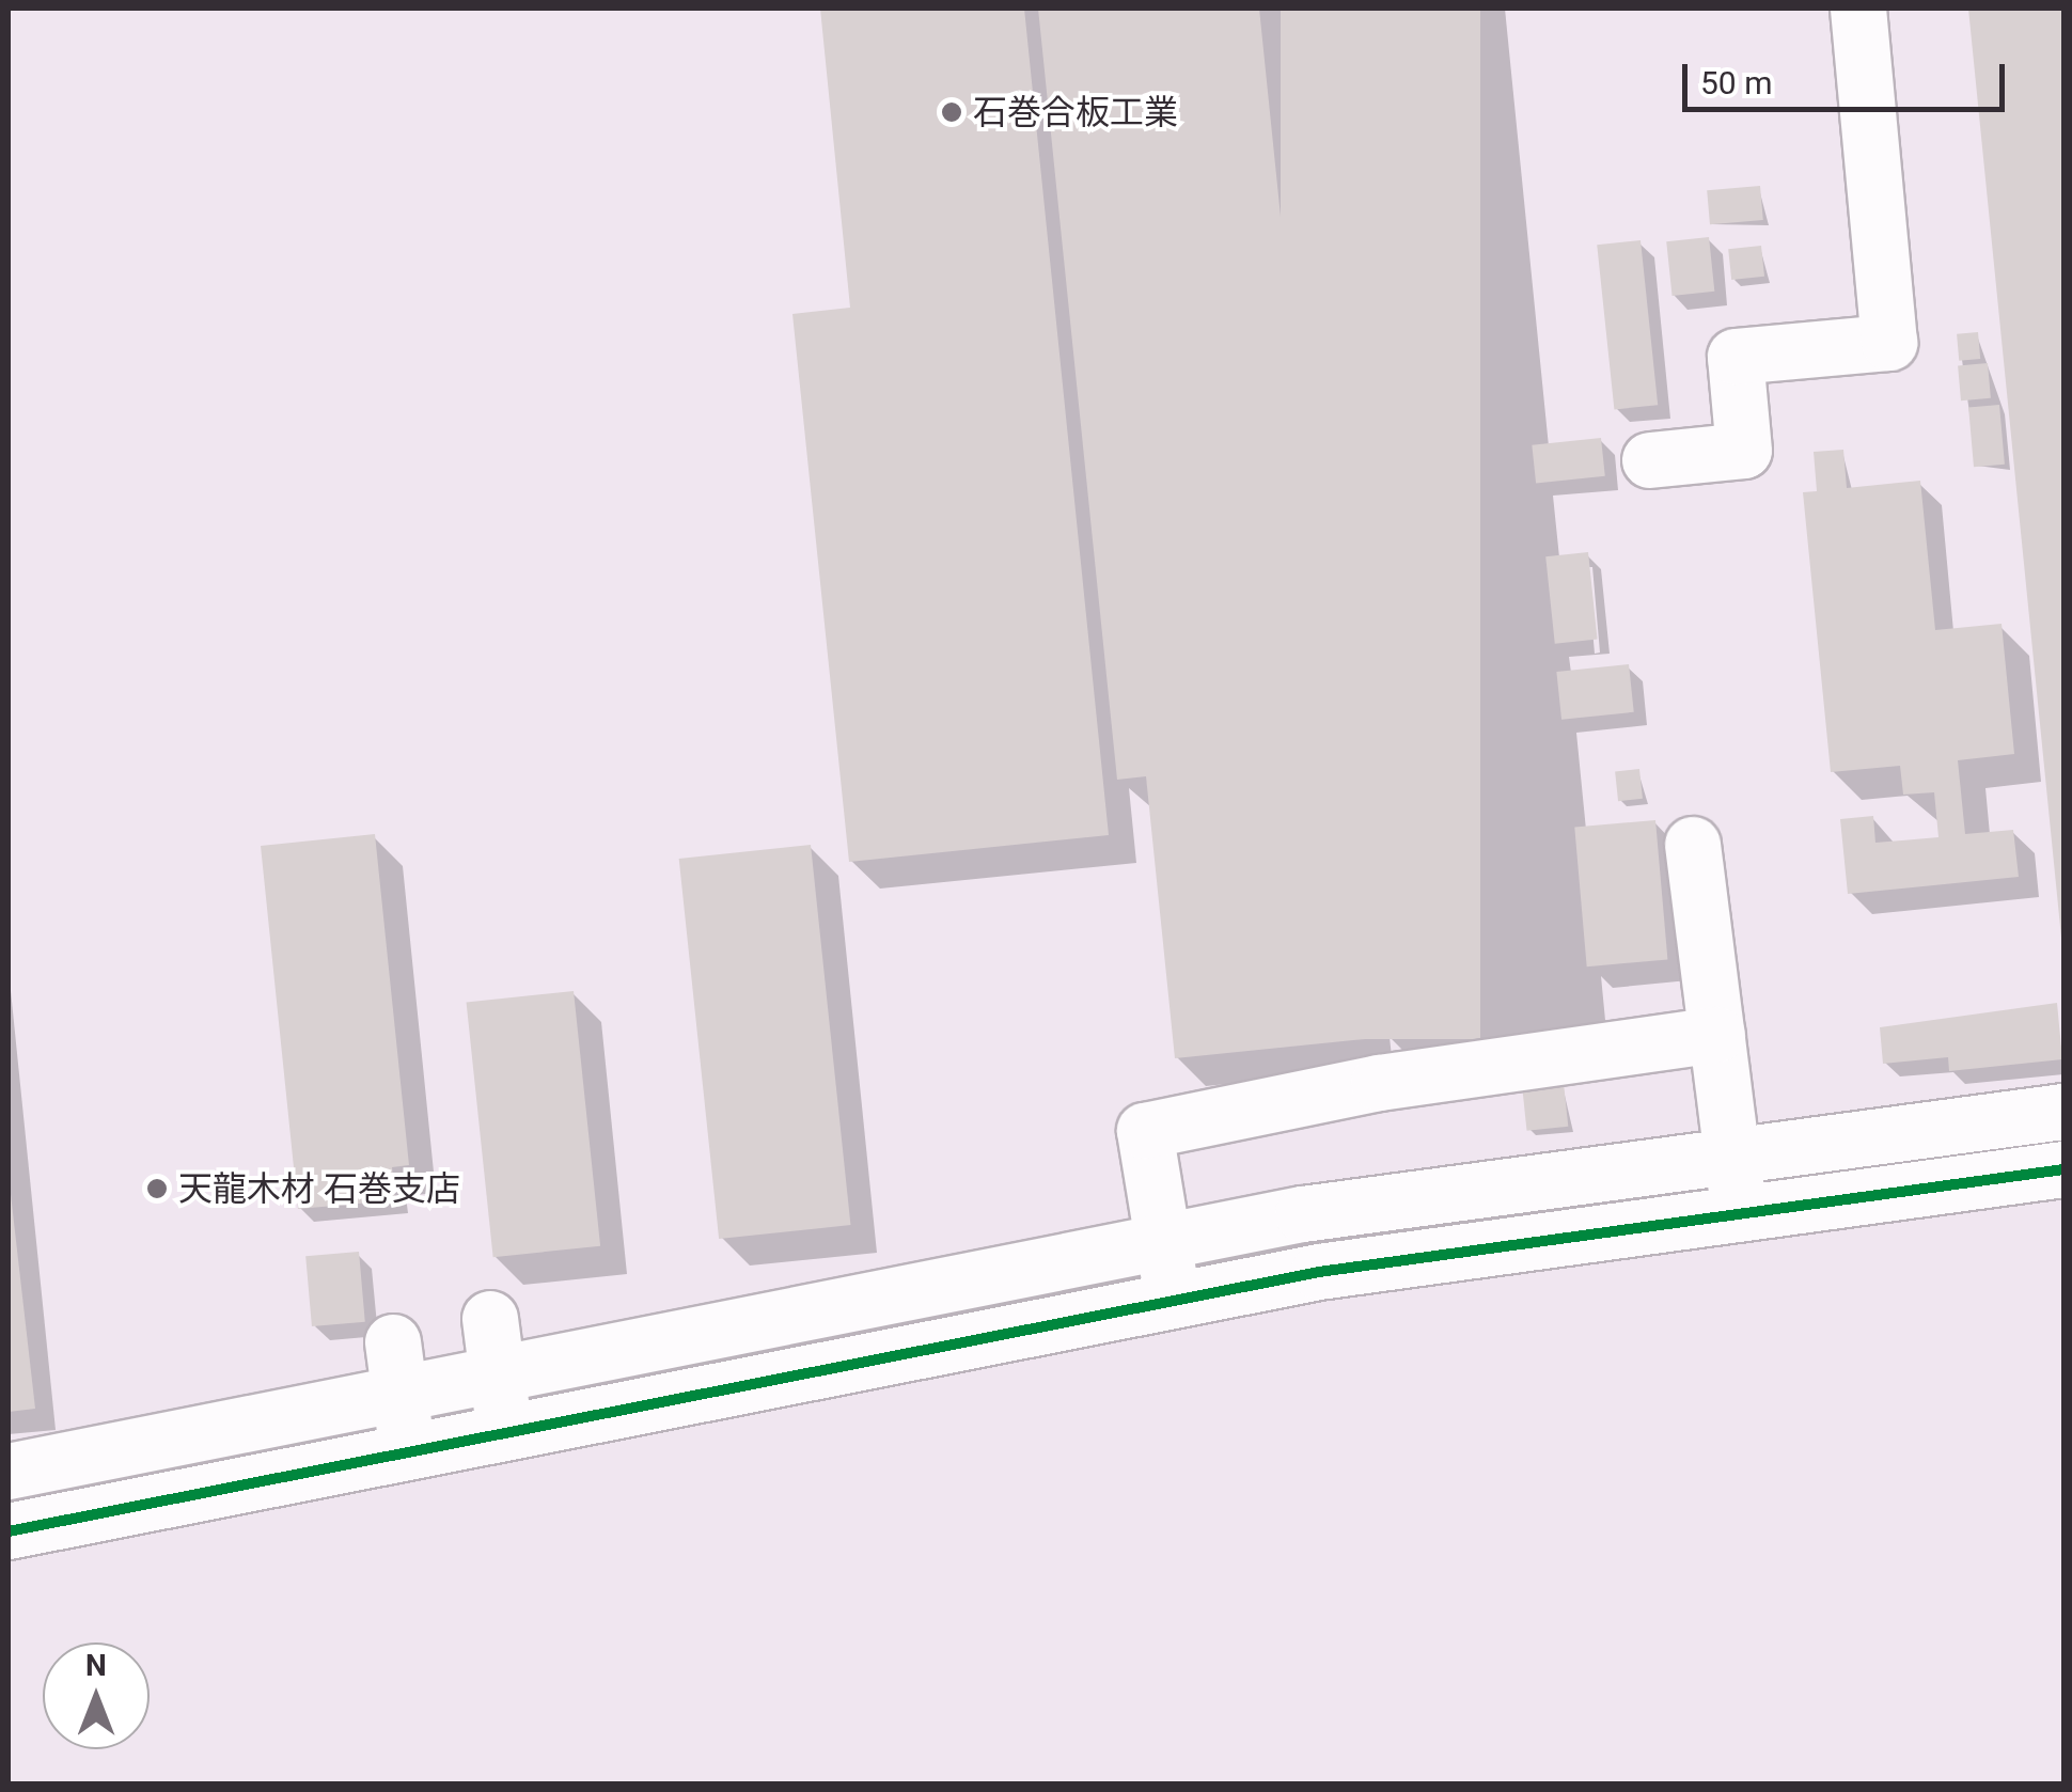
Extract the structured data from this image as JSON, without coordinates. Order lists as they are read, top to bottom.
{
  "places": ["石巻合板工業", "天龍木材 石巻支店"],
  "scale_bar": "50 m",
  "north": "top"
}
